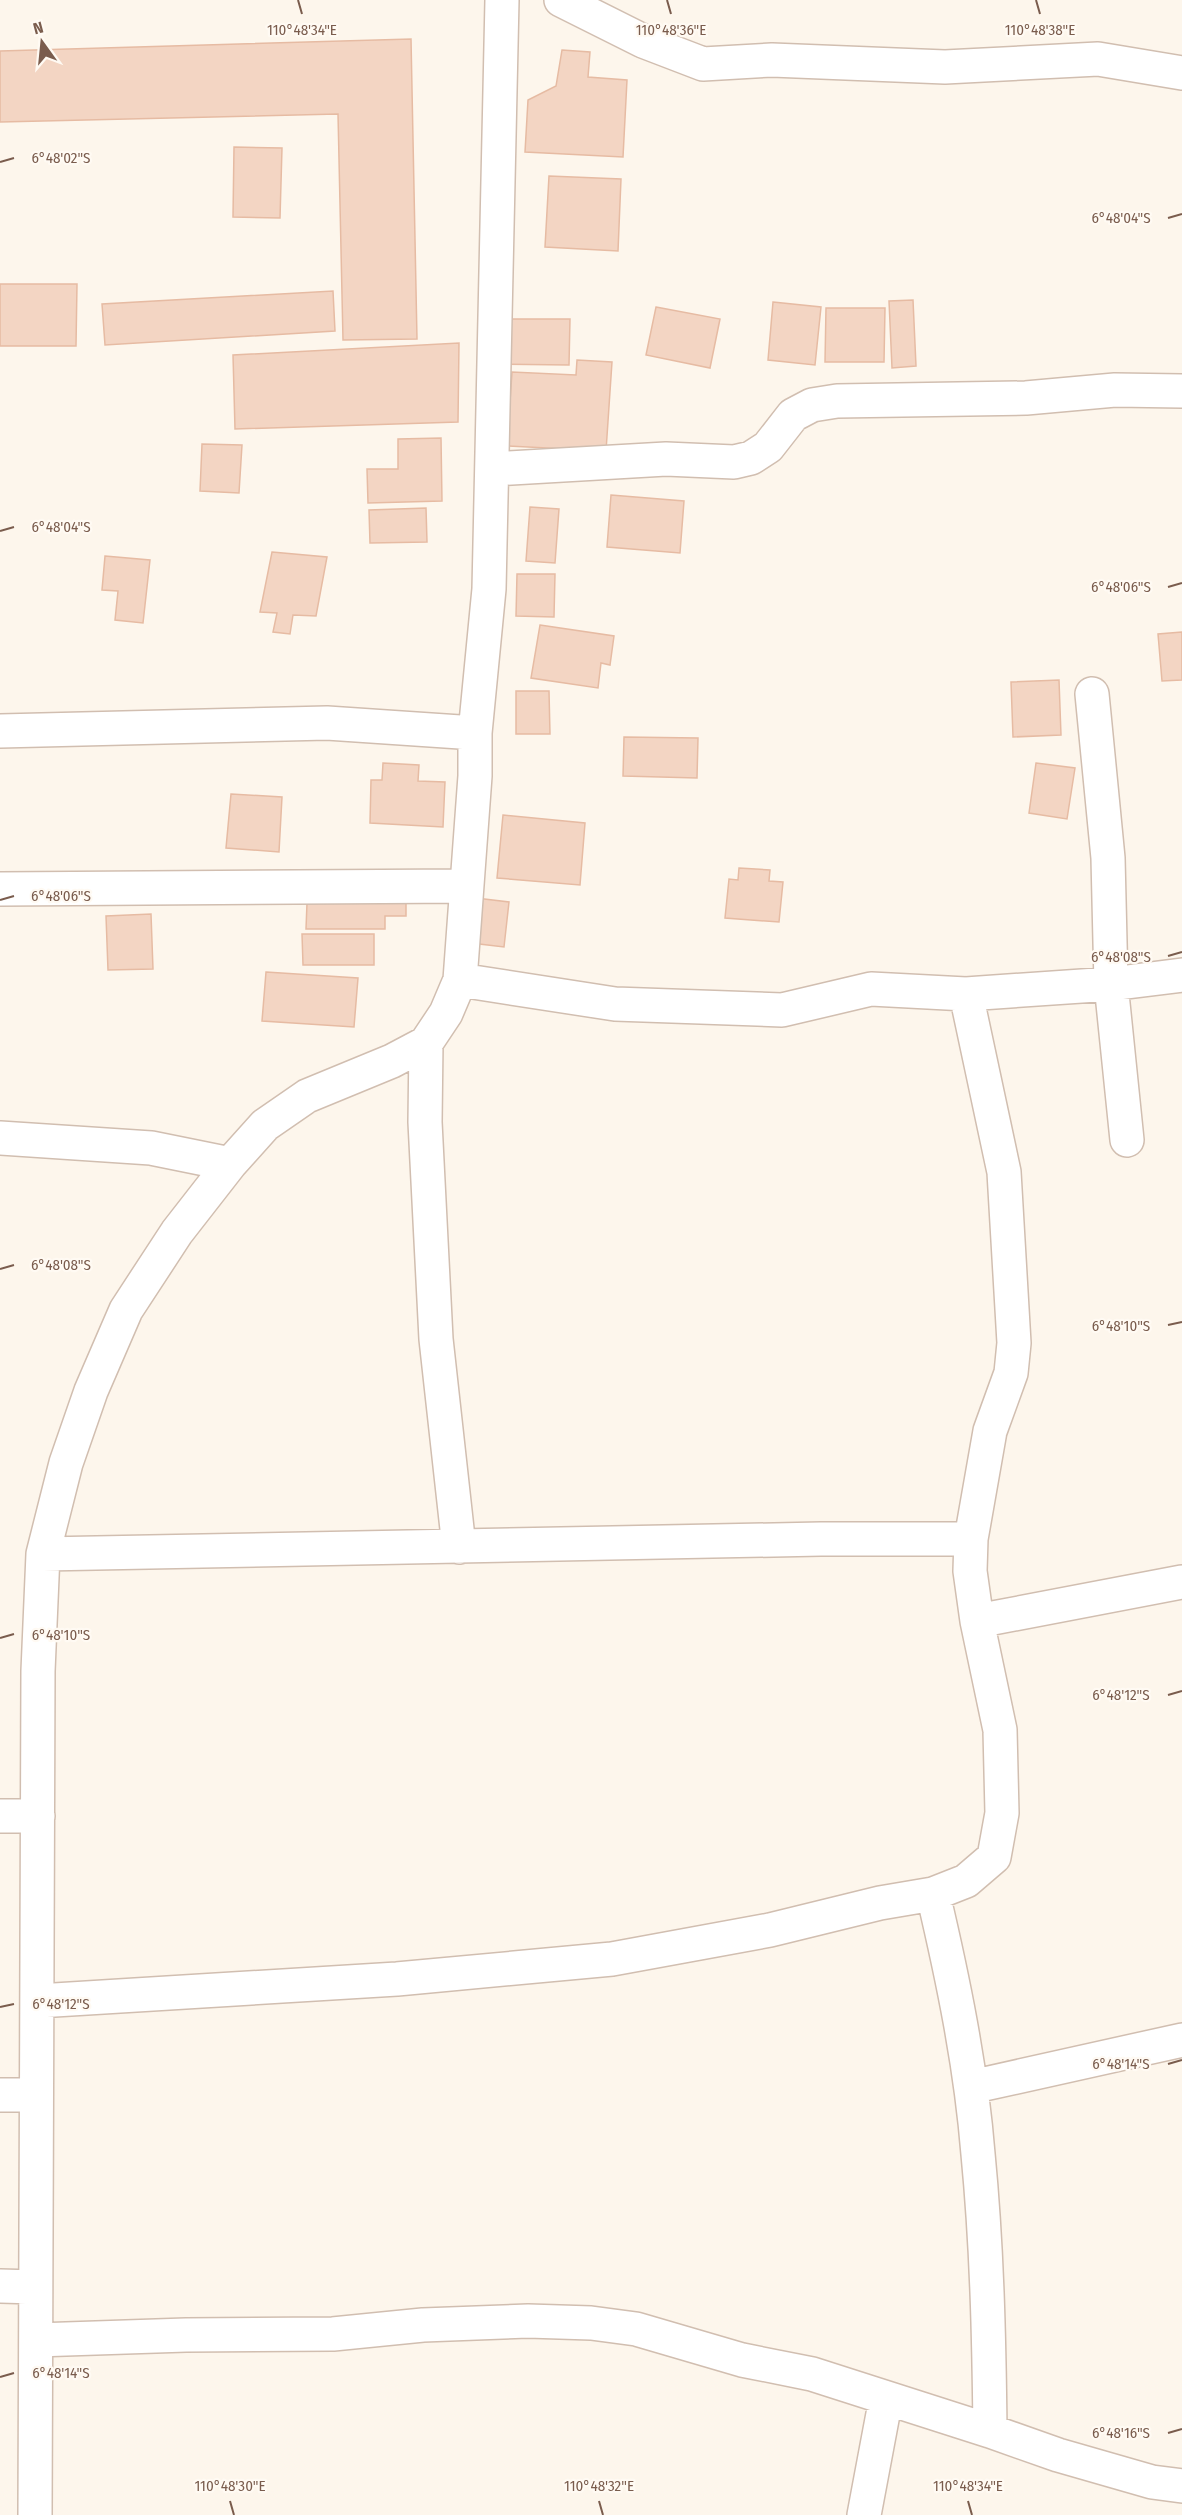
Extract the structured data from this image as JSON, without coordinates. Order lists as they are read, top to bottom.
{
  "north": "top",
  "coordinates": [
    "110°48'34\"E",
    "110°48'36\"E",
    "110°48'38\"E",
    "6°48'02\"S",
    "6°48'04\"S",
    "6°48'06\"S",
    "6°48'08\"S",
    "6°48'10\"S",
    "6°48'12\"S",
    "6°48'14\"S",
    "6°48'16\"S",
    "110°48'30\"E",
    "110°48'32\"E"
  ]
}
